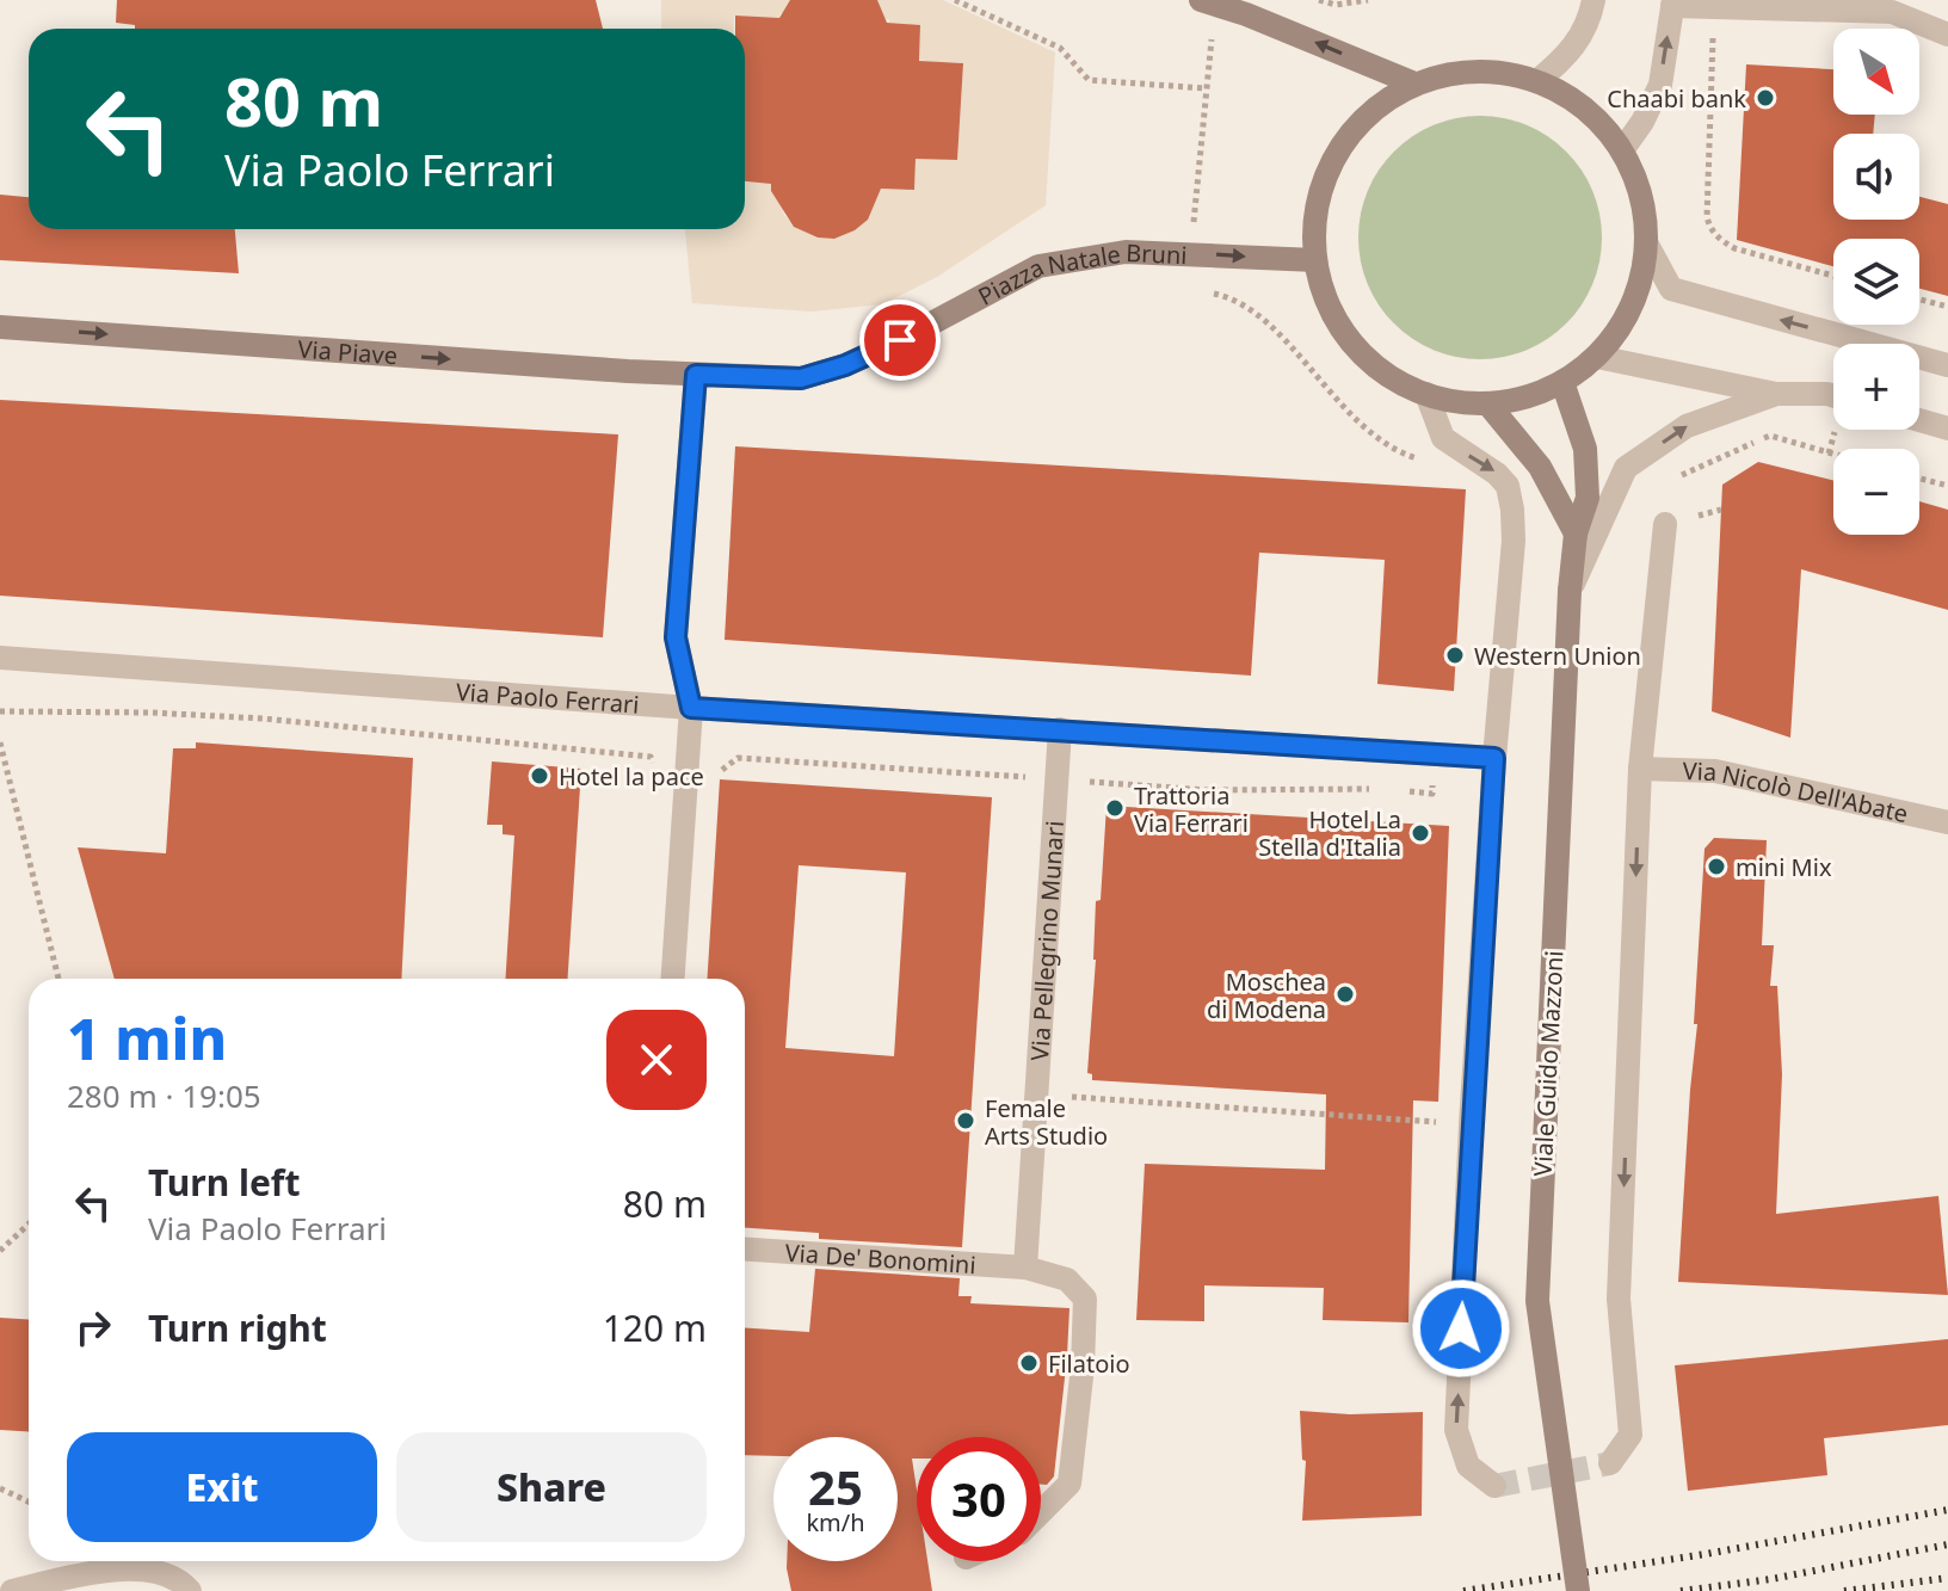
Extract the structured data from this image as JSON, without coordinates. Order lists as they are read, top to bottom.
{
  "streets": {
    "main road": ["Piazza Natale Bruni", "Via Piave", "Viale Guido Mazzoni"],
    "street": [
      "Via Paolo Ferrari",
      "Via Nicolò Dell'Abate",
      "Via Pellegrino Munari",
      "Via De' Bonomini"
    ]
  },
  "crossings": [
    ["Piazza Natale Bruni", "Via Piave"],
    ["Piazza Natale Bruni", "Viale Guido Mazzoni"],
    ["Via Paolo Ferrari", "Via Pellegrino Munari"],
    ["Via Pellegrino Munari", "Via De' Bonomini"]
  ],
  "one_way": ["Via Piave"],
  "places": [
    "Chaabi bank",
    "Western Union",
    "Hotel la pace",
    "Trattoria Via Ferrari",
    "Hotel La Stella d'Italia",
    "mini Mix",
    "Moschea di Modena",
    "Female Arts Studio",
    "Filatoio"
  ],
  "north": "bottom right",
  "page": {
    "map_buttons": ["+", "−"],
    "turn": ["80 m", "Via Paolo Ferrari"],
    "heading": ["1 min", "280 m · 19:05"],
    "list": [
      {
        "name": "Turn left",
        "note": "Via Paolo Ferrari",
        "value": "80 m"
      },
      {
        "name": "Turn right",
        "value": "120 m"
      }
    ],
    "buttons": ["Exit", "Share"],
    "speed": "25 km/h",
    "limit": "30"
  }
}
